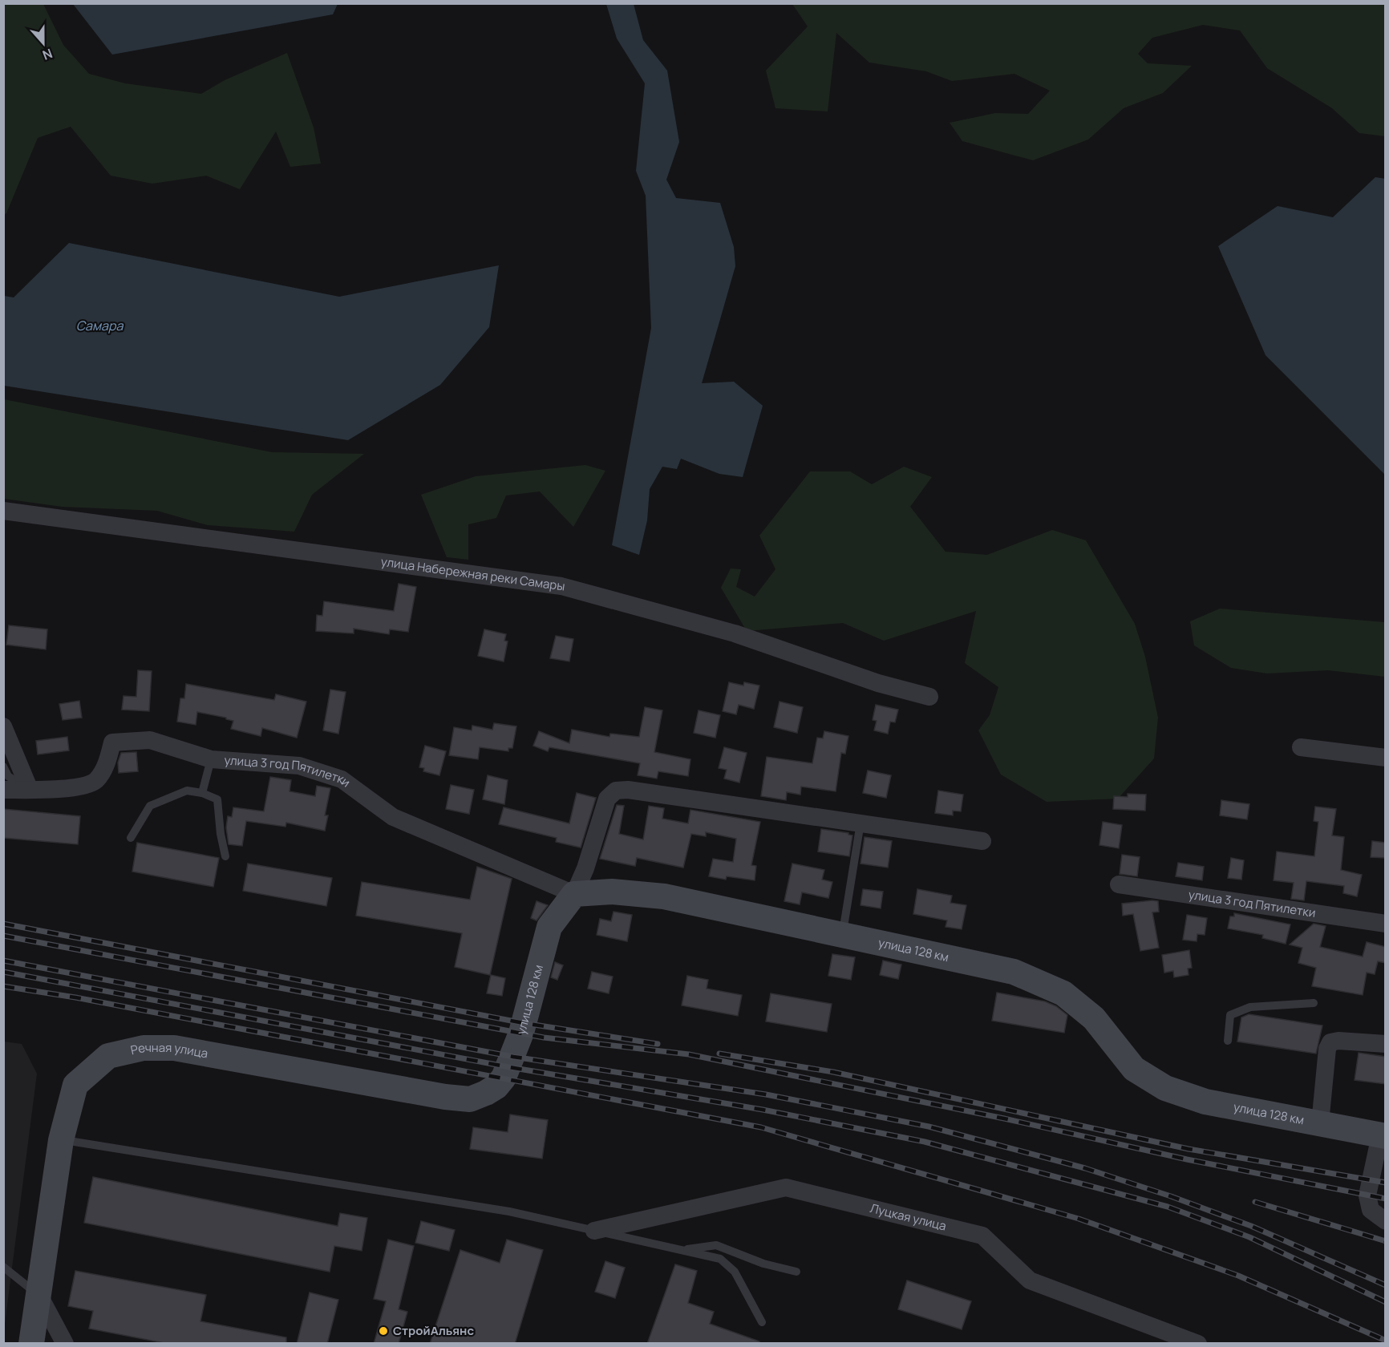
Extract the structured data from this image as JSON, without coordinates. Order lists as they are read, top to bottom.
{
  "streets": {
    "street": [
      "улица Набережная реки Самары",
      "улица 3 год Пятилетки",
      "улица 128 км",
      "Речная улица",
      "Луцкая улица"
    ]
  },
  "crossings": [
    ["улица 3 год Пятилетки", "улица 128 км"],
    ["улица 128 км", "Речная улица"]
  ],
  "water": ["Самара"],
  "places": ["СтройАльянс"],
  "north": "bottom"
}
